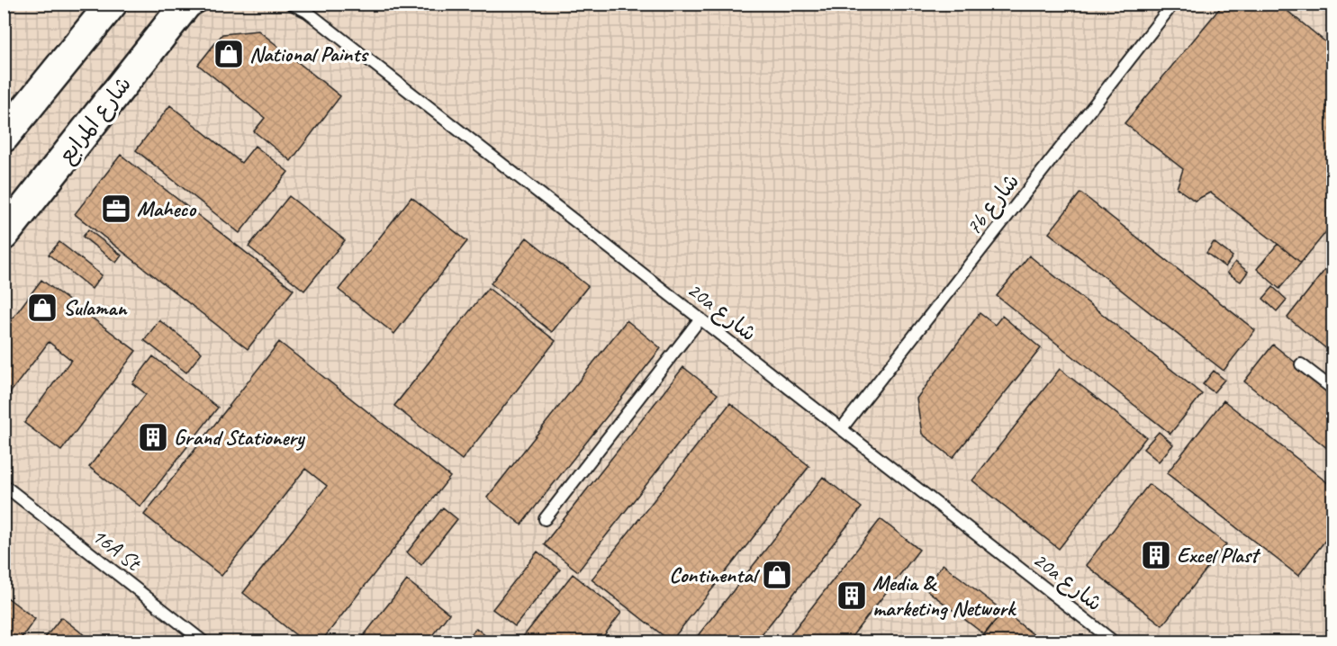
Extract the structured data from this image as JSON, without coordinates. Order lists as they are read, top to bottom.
{
  "streets": {
    "main road": ["شارع المرابع"],
    "lane": ["7b شارع", "20a شارع", "16A St"]
  },
  "crossings": [
    ["7b شارع", "20a شارع"]
  ],
  "places": {
    "shop": ["National Paints", "Sulaman", "Continental"],
    "office": ["Maheco"],
    "building": ["Grand Stationery", "Excel Plast", "Media & marketing Network"]
  }
}
